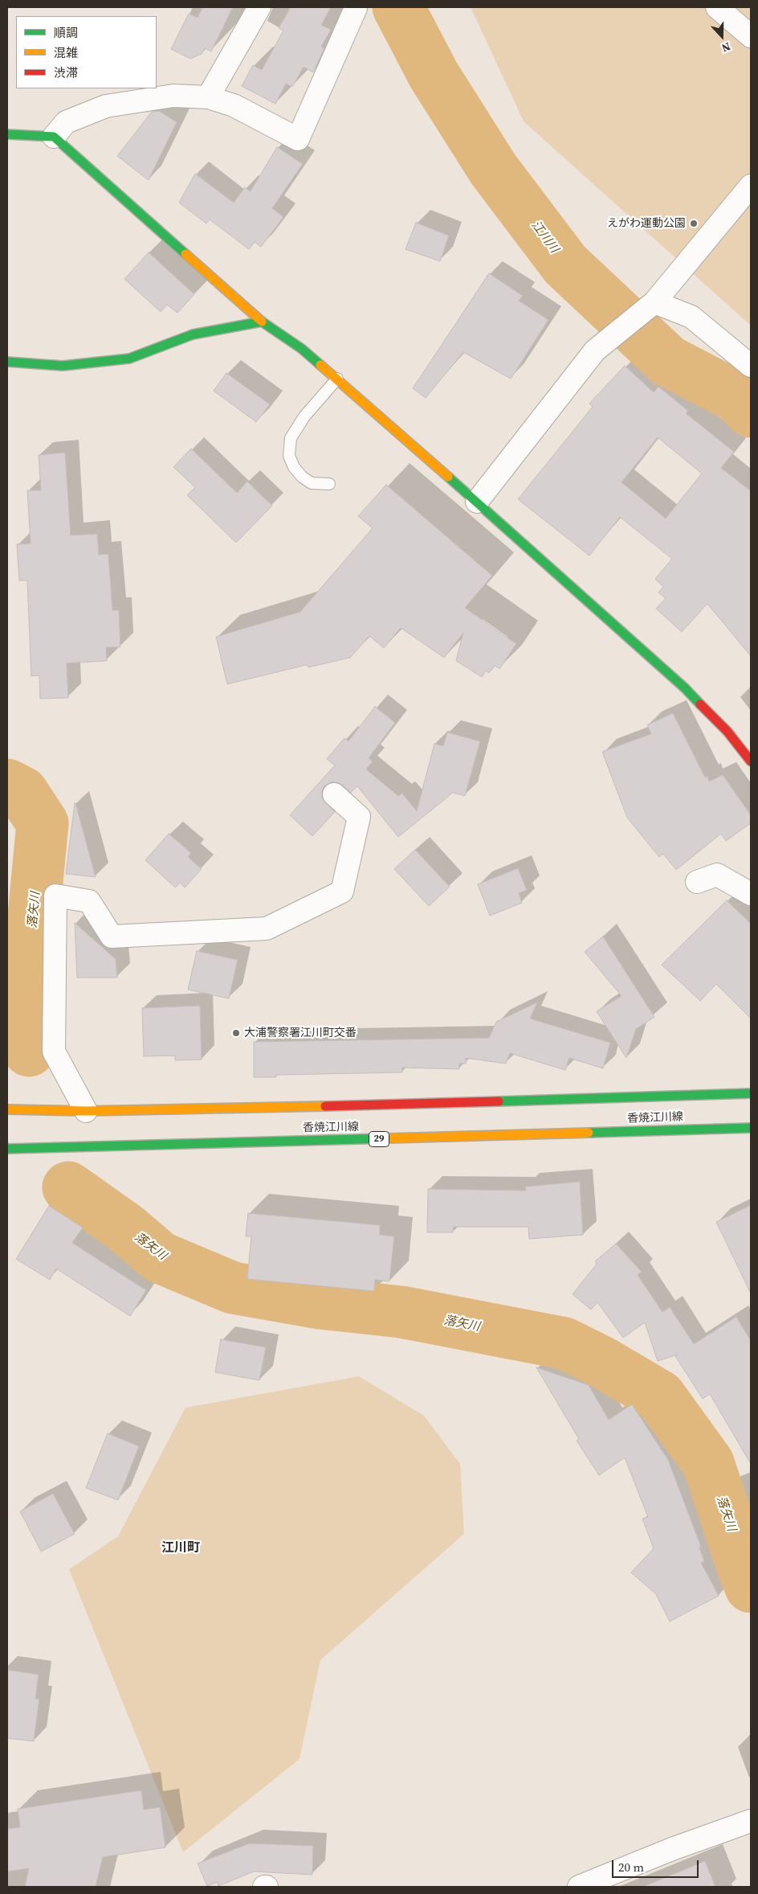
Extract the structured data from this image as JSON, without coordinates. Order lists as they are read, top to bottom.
{
  "streets": {
    "main road": ["香焼江川線", "29"]
  },
  "districts": ["江川町"],
  "water": ["江川川", "落矢川"],
  "places": ["えがわ運動公園", "大浦警察署江川町交番"],
  "legend": ["順調", "混雑", "渋滞"],
  "scale_bar": "20 m",
  "north": "bottom"
}
